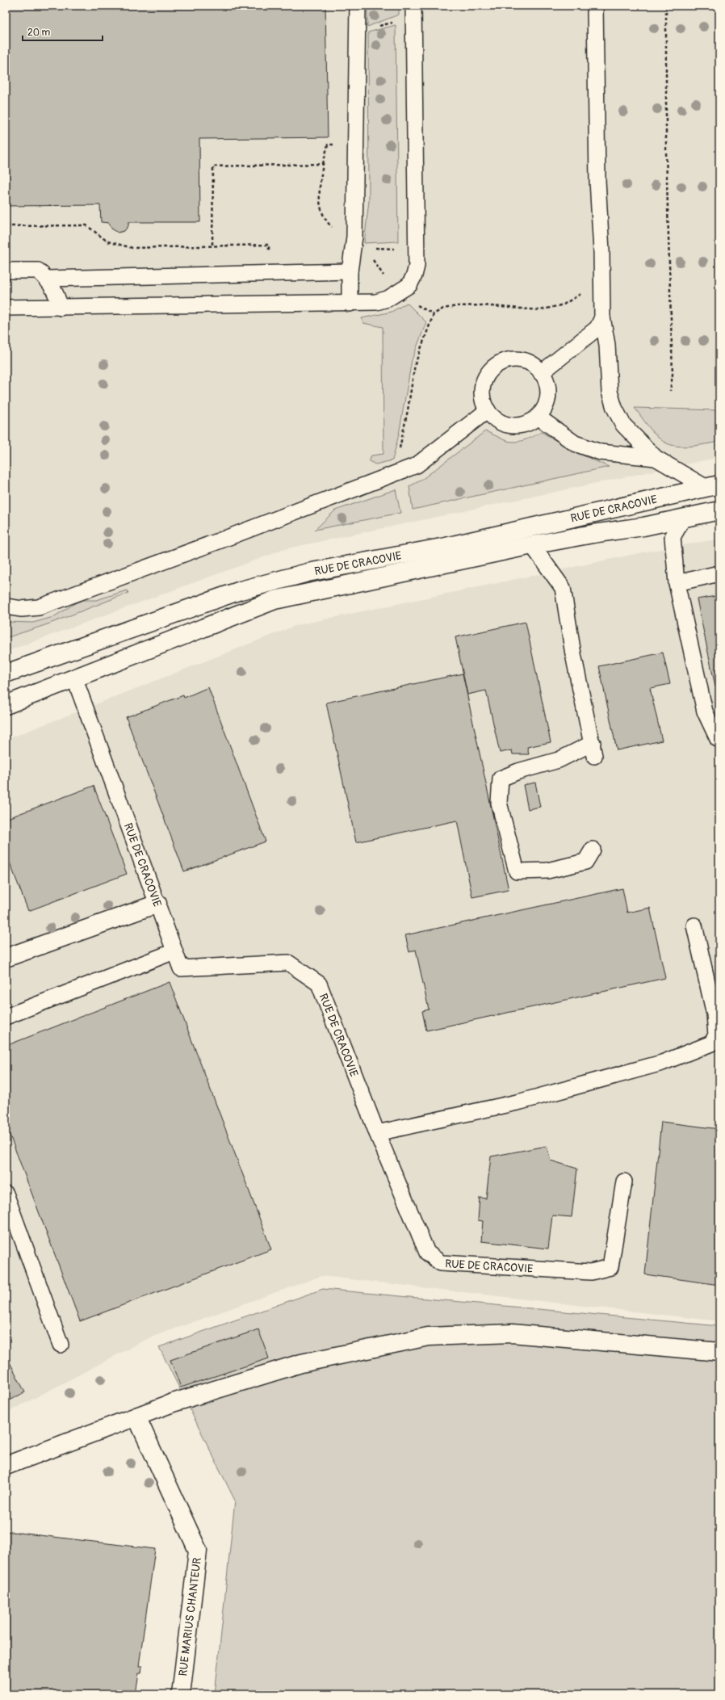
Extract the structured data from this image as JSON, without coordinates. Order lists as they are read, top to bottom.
{
  "streets": {
    "main road": ["RUE DE CRACOVIE", "RUE MARIUS CHANTEUR"]
  },
  "scale_bar": "20 m"
}
